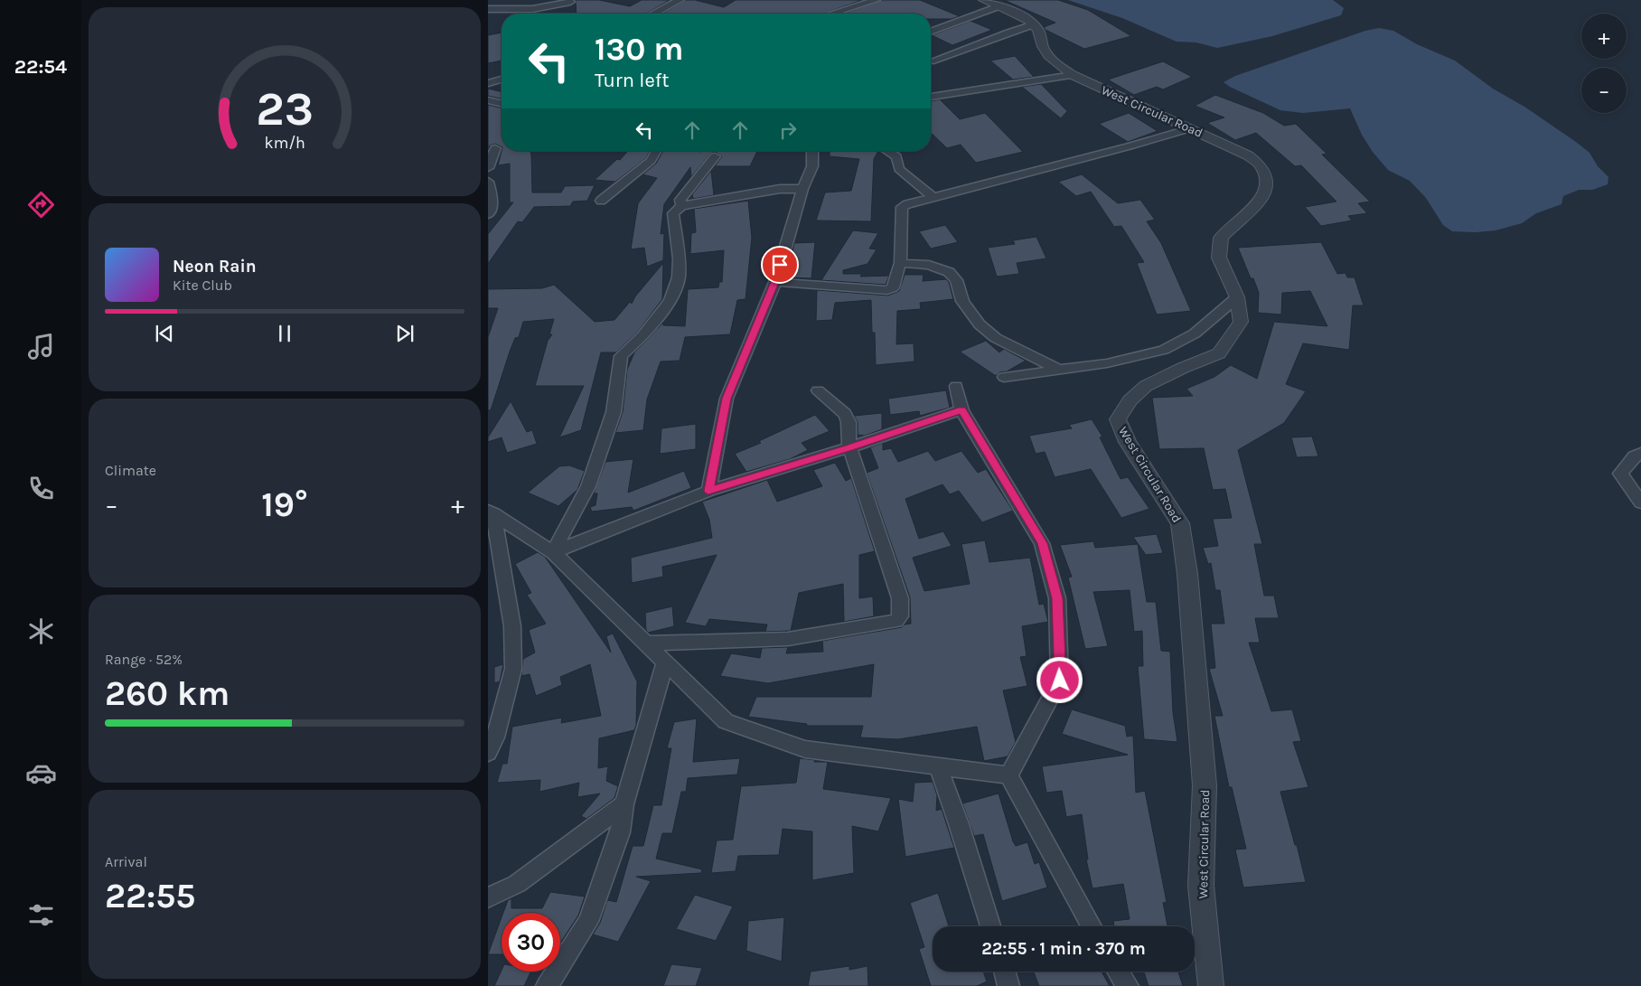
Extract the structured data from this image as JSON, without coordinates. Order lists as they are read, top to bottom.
{
  "streets": {
    "street": ["West Circular Road"]
  },
  "page": {
    "tabs": "22:54",
    "map_buttons": ["+", "−"],
    "turn": ["130 m", "Turn left"],
    "song": ["Neon Rain", "Kite Club"],
    "tile": [
      "Climate",
      ["Range · 52%", "260 km"],
      ["Arrival", "22:55"]
    ],
    "heat": ["−", "19°", "+"],
    "limit": "30",
    "trip": "22:55 · 1 min · 370 m",
    "gauge": ["23", "km/h"]
  }
}
